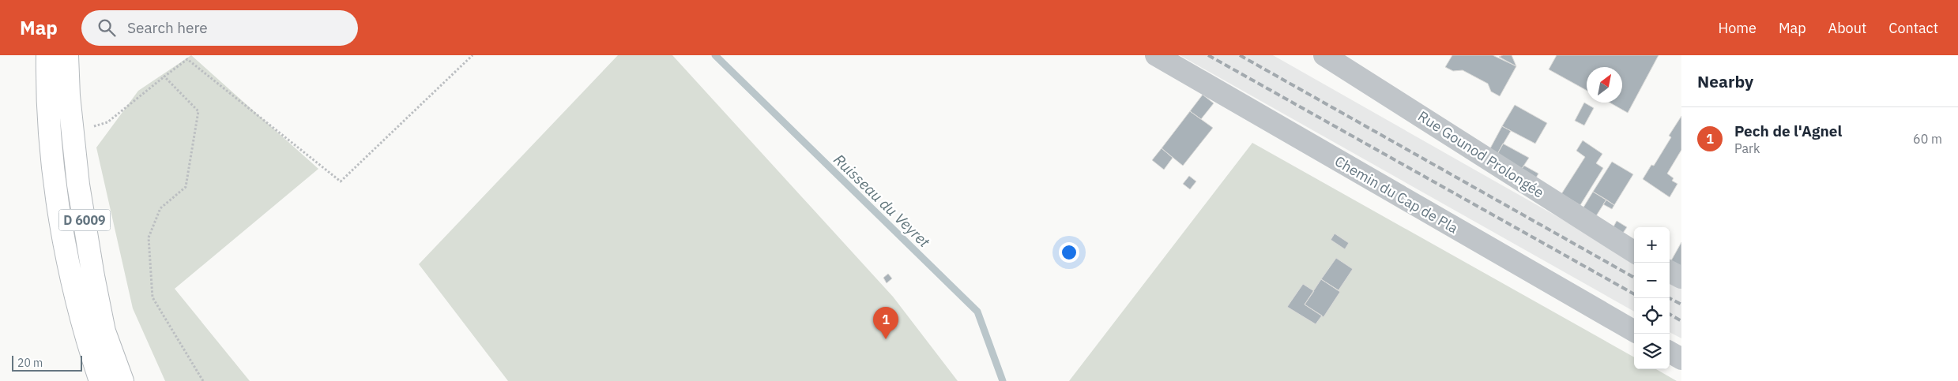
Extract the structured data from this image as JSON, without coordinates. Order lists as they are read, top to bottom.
{
  "streets": {
    "main road": ["D 6009"],
    "street": ["Rue Gounod Prolongée", "Chemin du Cap de Pla"]
  },
  "water": ["Ruisseau du Veyret"],
  "scale_bar": "20 m",
  "north": "top right",
  "page": {
    "header": "Map",
    "search": "Search here",
    "nav": [
      "Home",
      "Map",
      "About",
      "Contact"
    ],
    "heading": "Nearby",
    "list": [
      {
        "mark": "1",
        "name": "Pech de l'Agnel",
        "note": "Park",
        "value": "60 m"
      }
    ],
    "map_buttons": ["+", "−"],
    "pins": "1",
    "scale": "20 m"
  }
}
